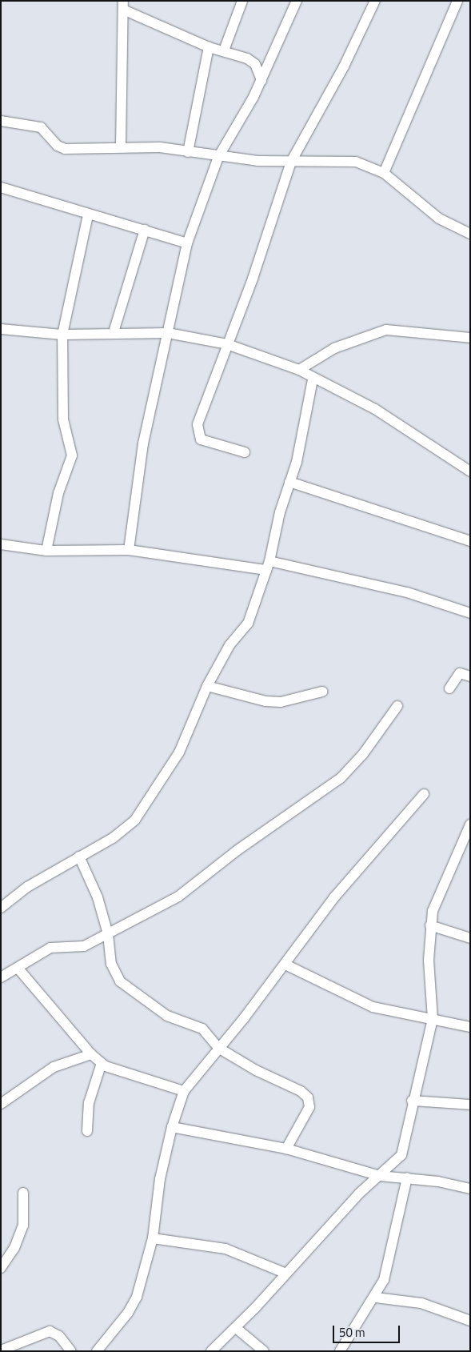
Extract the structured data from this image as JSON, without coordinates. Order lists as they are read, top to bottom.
{
  "scale_bar": "50 m"
}
